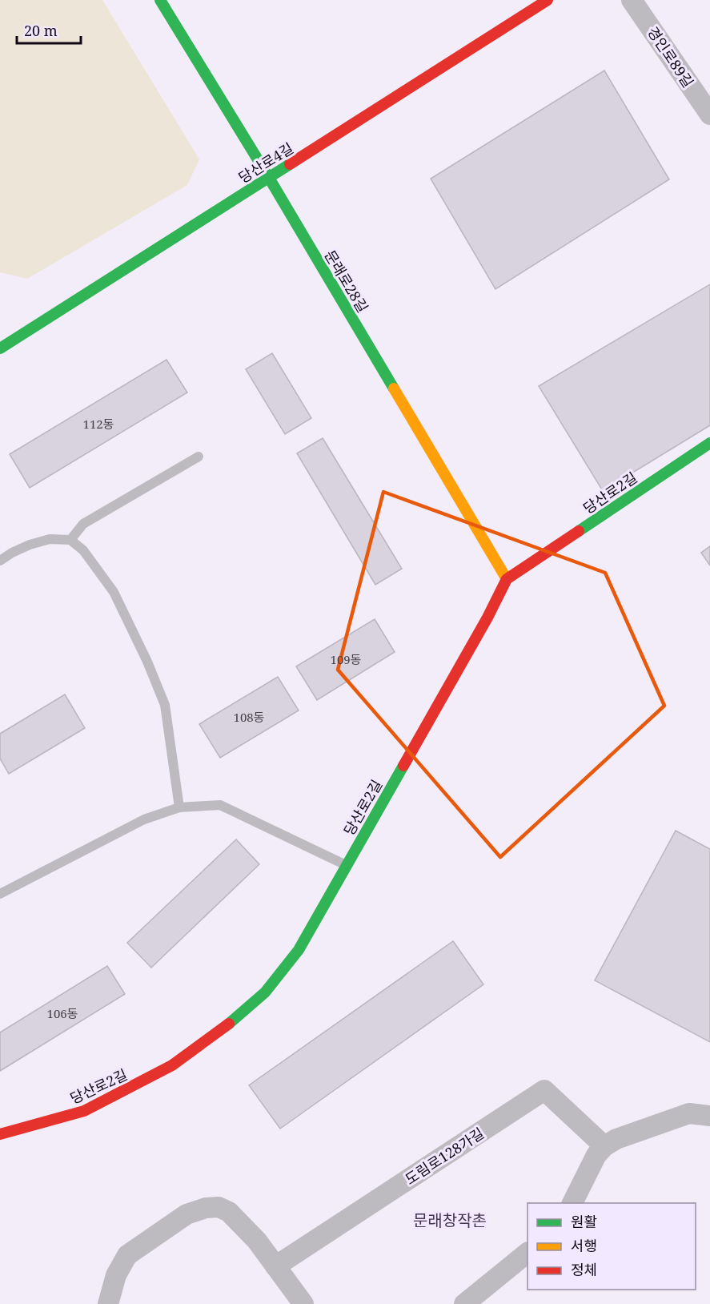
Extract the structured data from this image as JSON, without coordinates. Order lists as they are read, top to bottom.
{
  "streets": {
    "street": [
      "경인로89길",
      "당산로4길",
      "문래로28길",
      "당산로2길",
      "도림로128가길"
    ]
  },
  "crossings": [
    ["당산로4길", "문래로28길"],
    ["문래로28길", "당산로2길"]
  ],
  "districts": ["문래창작촌"],
  "house_numbers": [
    "112동",
    "109동",
    "108동",
    "106동"
  ],
  "legend": ["원활", "서행", "정체"],
  "scale_bar": "20 m"
}
